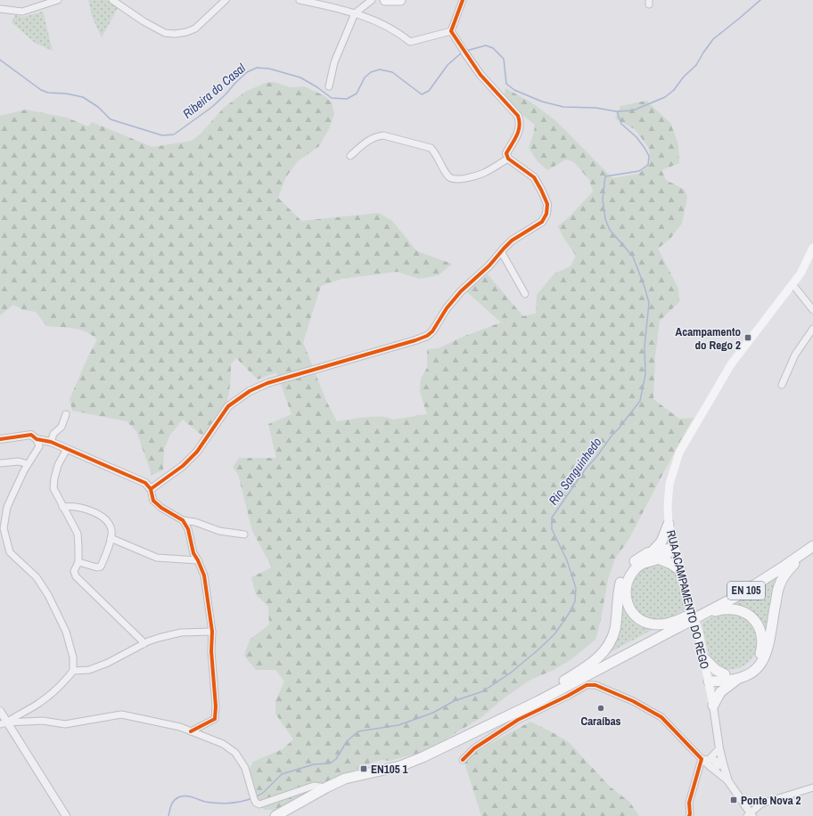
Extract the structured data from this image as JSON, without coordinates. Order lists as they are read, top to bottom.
{
  "streets": {
    "main road": ["EN 105", "RUA ACAMPAMENTO DO REGO"]
  },
  "water": ["Ribeira do Casal", "Rio Sanguinhedo"],
  "places": {
    "transit": ["Acampamento do Rego 2", "EN105 1", "Ponte Nova 2"],
    "other": ["Caraíbas"]
  }
}
